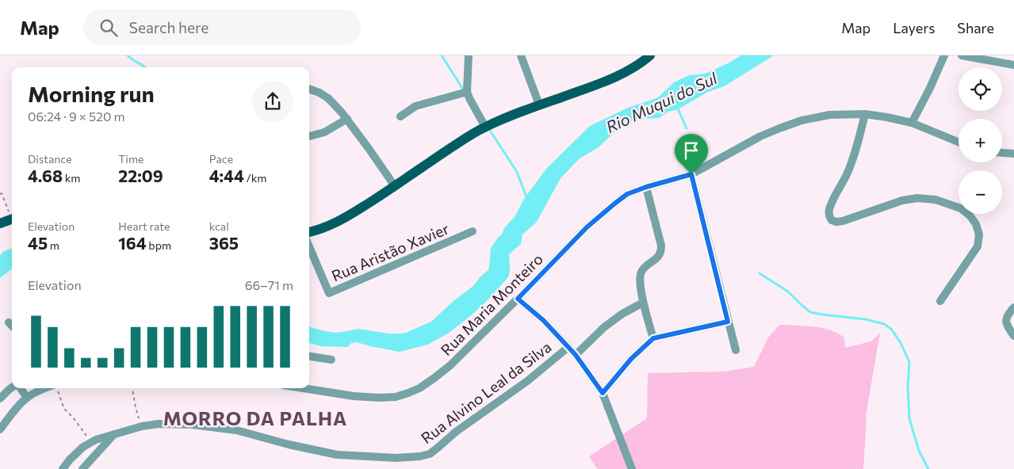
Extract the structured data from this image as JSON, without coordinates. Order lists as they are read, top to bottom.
{
  "streets": {
    "street": ["Rua Aristão Xavier", "Rua Maria Monteiro", "Rua Alvino Leal da Silva"]
  },
  "districts": ["MORRO DA PALHA"],
  "water": ["Rio Muqui do Sul"],
  "page": {
    "header": "Map",
    "search": "Search here",
    "nav": ["Map", "Layers", "Share"],
    "map_buttons": ["+", "−"],
    "heading": ["Morning run", "06:24 · 9 × 520 m"],
    "stats": [
      ["Distance", "4.68 km"],
      ["Time", "22:09"],
      ["Pace", "4:44 /km"],
      ["Elevation", "45 m"],
      ["Heart rate", "164 bpm"],
      ["kcal", "365"]
    ],
    "chart": ["Elevation", "66–71 m"]
  }
}
